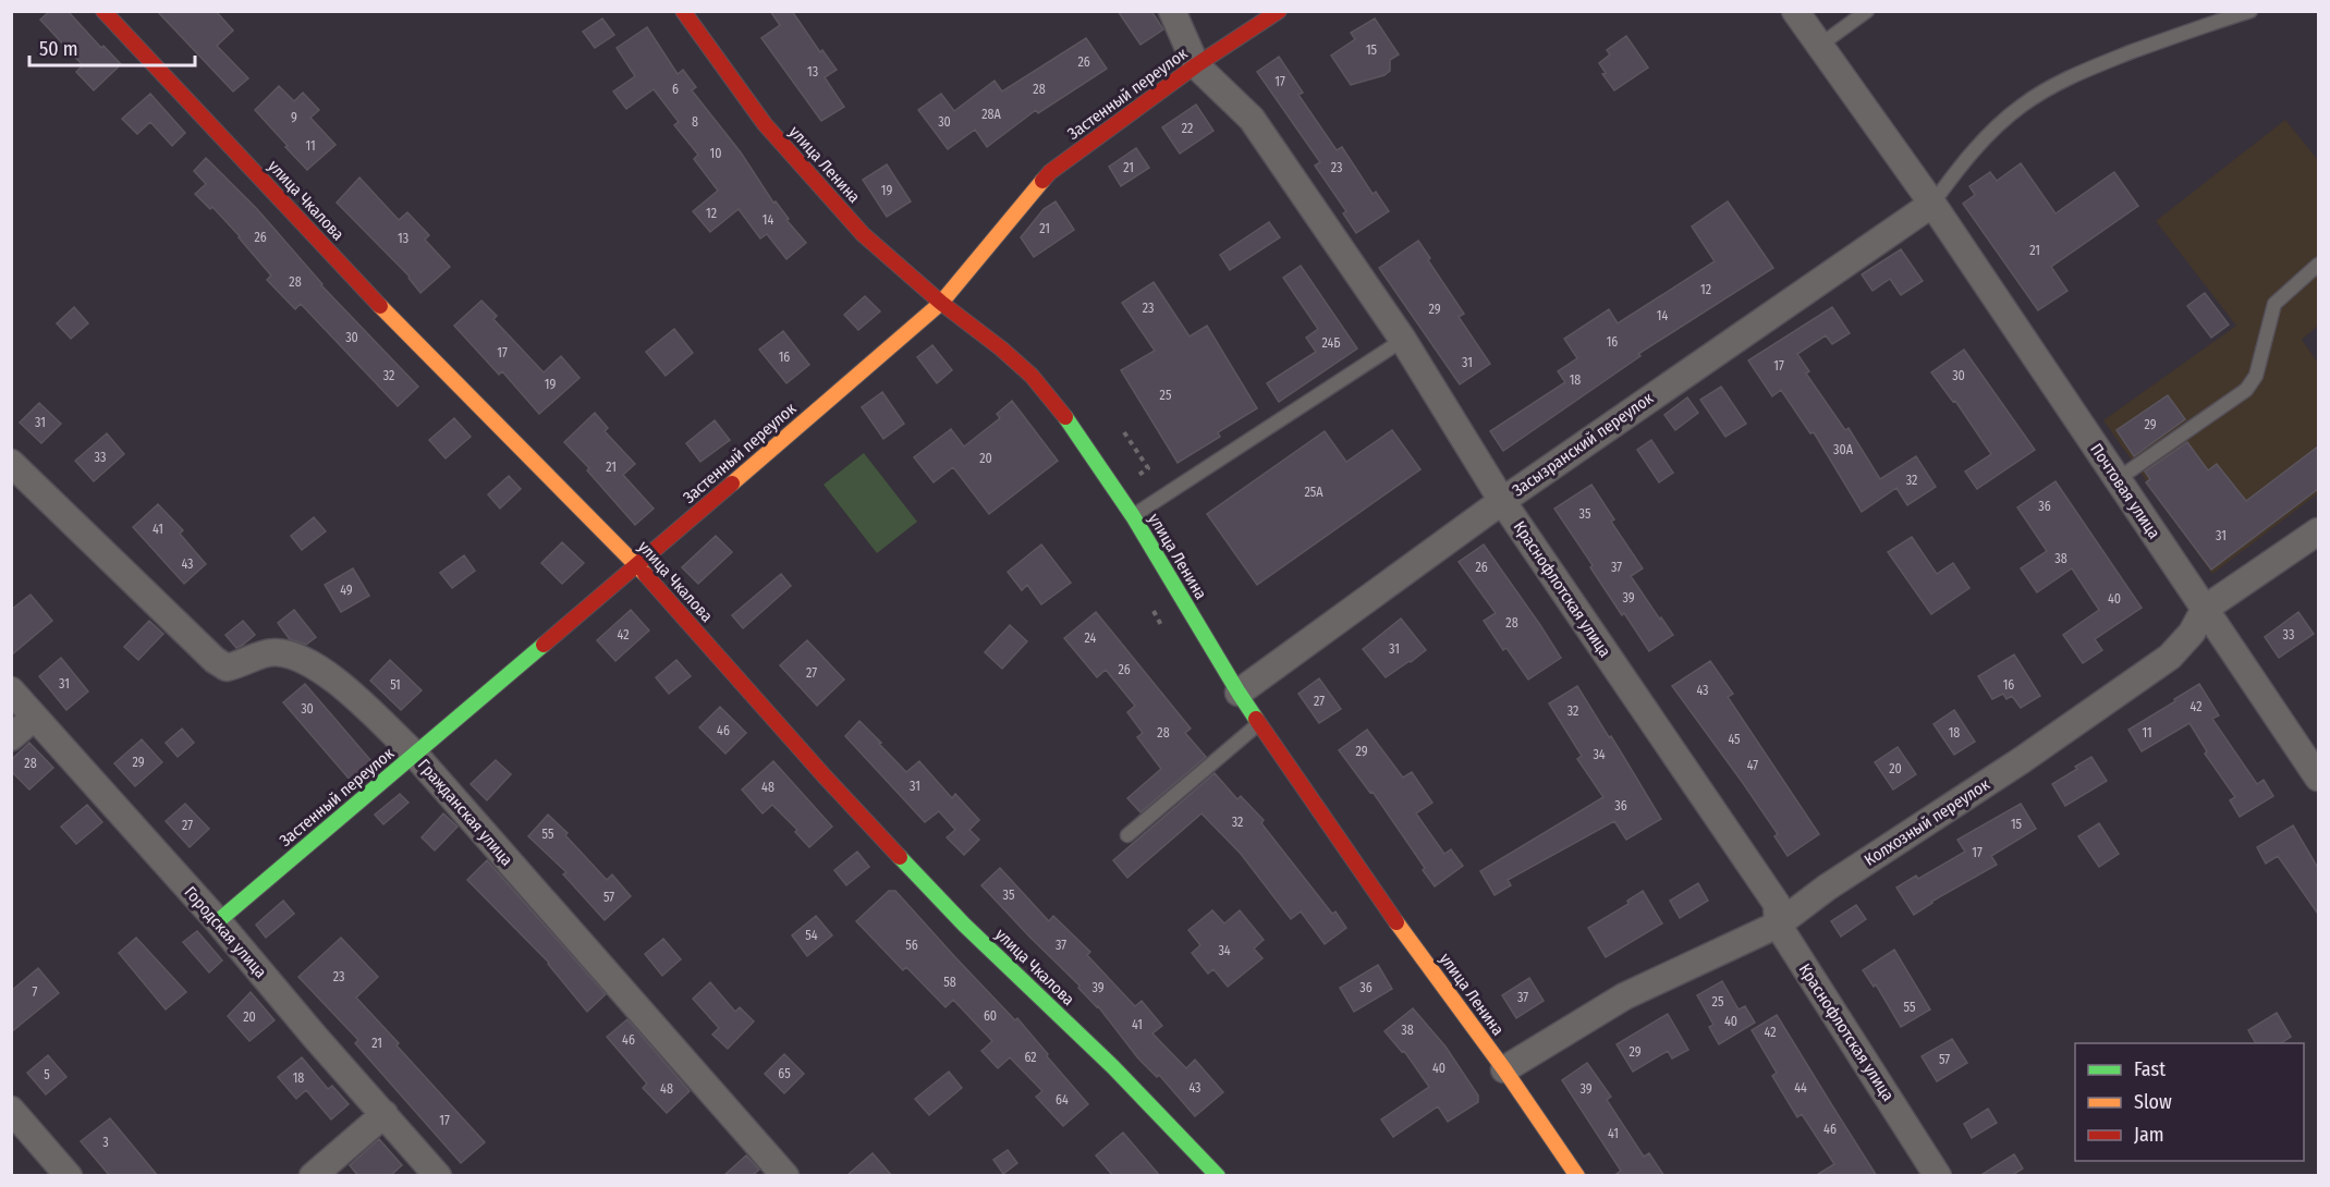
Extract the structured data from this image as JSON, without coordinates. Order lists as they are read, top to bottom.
{
  "streets": {
    "street": [
      "Застенный переулок",
      "улица Ленина",
      "улица Чкалова",
      "Засызранский переулок",
      "Почтовая улица",
      "Краснофлотская улица",
      "Гражданская улица",
      "Колхозный переулок",
      "Городская улица"
    ]
  },
  "crossings": [
    ["Застенный переулок", "улица Ленина"],
    ["Застенный переулок", "улица Чкалова"],
    ["Застенный переулок", "Краснофлотская улица"],
    ["Застенный переулок", "Гражданская улица"],
    ["Застенный переулок", "Городская улица"],
    ["улица Ленина", "Засызранский переулок"],
    ["улица Ленина", "Колхозный переулок"],
    ["Засызранский переулок", "Почтовая улица"],
    ["Засызранский переулок", "Краснофлотская улица"],
    ["Почтовая улица", "Колхозный переулок"],
    ["Краснофлотская улица", "Колхозный переулок"]
  ],
  "house_numbers": [
    "15",
    "26",
    "13",
    "17",
    "6",
    "28",
    "28А",
    "9",
    "8",
    "30",
    "22",
    "11",
    "10",
    "21",
    "23",
    "19",
    "12",
    "14",
    "21",
    "26",
    "13",
    "21",
    "28",
    "12",
    "23",
    "29",
    "14",
    "30",
    "16",
    "24Б",
    "17",
    "16",
    "31",
    "17",
    "32",
    "30",
    "18",
    "19",
    "25",
    "31",
    "29",
    "30А",
    "33",
    "20",
    "21",
    "32",
    "25А",
    "36",
    "35",
    "41",
    "31",
    "38",
    "43",
    "26",
    "37",
    "49",
    "39",
    "40",
    "28",
    "42",
    "33",
    "24",
    "31",
    "26",
    "27",
    "31",
    "51",
    "16",
    "43",
    "27",
    "42",
    "30",
    "32",
    "46",
    "28",
    "18",
    "11",
    "45",
    "29",
    "34",
    "29",
    "28",
    "47",
    "20",
    "31",
    "48",
    "36",
    "32",
    "15",
    "27",
    "55",
    "17",
    "35",
    "57",
    "54",
    "56",
    "37",
    "34",
    "23",
    "58",
    "39",
    "36",
    "7",
    "37",
    "25",
    "55",
    "60",
    "20",
    "40",
    "41",
    "38",
    "42",
    "46",
    "21",
    "29",
    "62",
    "57",
    "40",
    "65",
    "5",
    "18",
    "43",
    "44",
    "48",
    "39",
    "64",
    "17",
    "46",
    "41",
    "3"
  ],
  "legend": ["Fast", "Slow", "Jam"],
  "scale_bar": "50 m"
}
